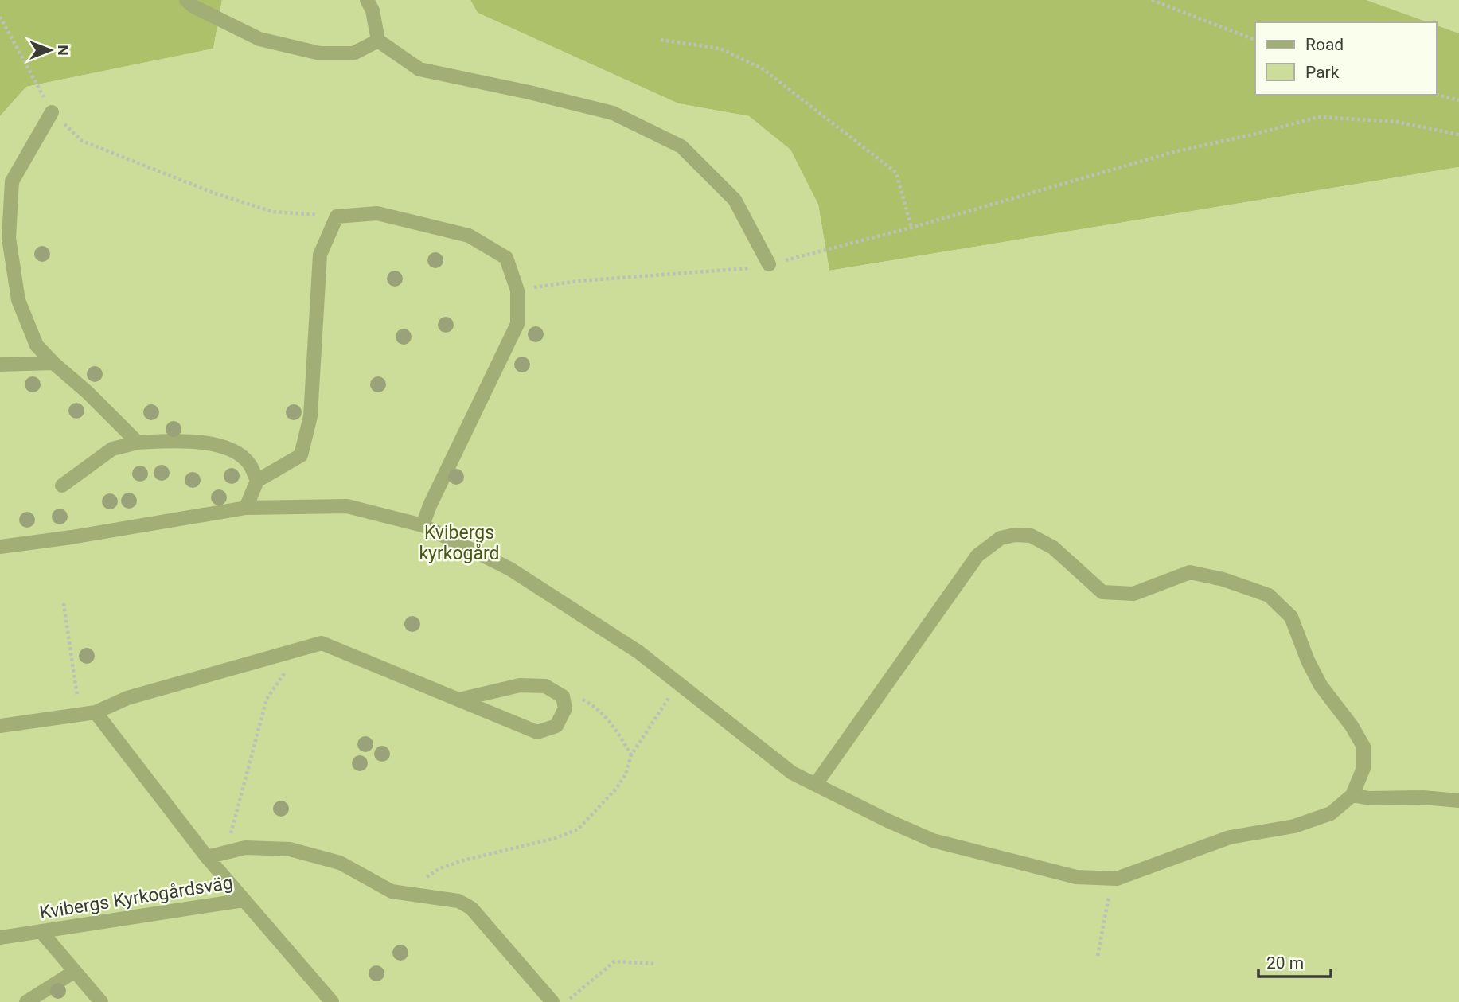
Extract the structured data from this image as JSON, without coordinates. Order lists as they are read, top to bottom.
{
  "streets": {
    "lane": ["Kvibergs Kyrkogårdsväg"]
  },
  "parks": ["Kvibergs kyrkogård"],
  "legend": ["Road", "Park"],
  "scale_bar": "20 m",
  "north": "right"
}
